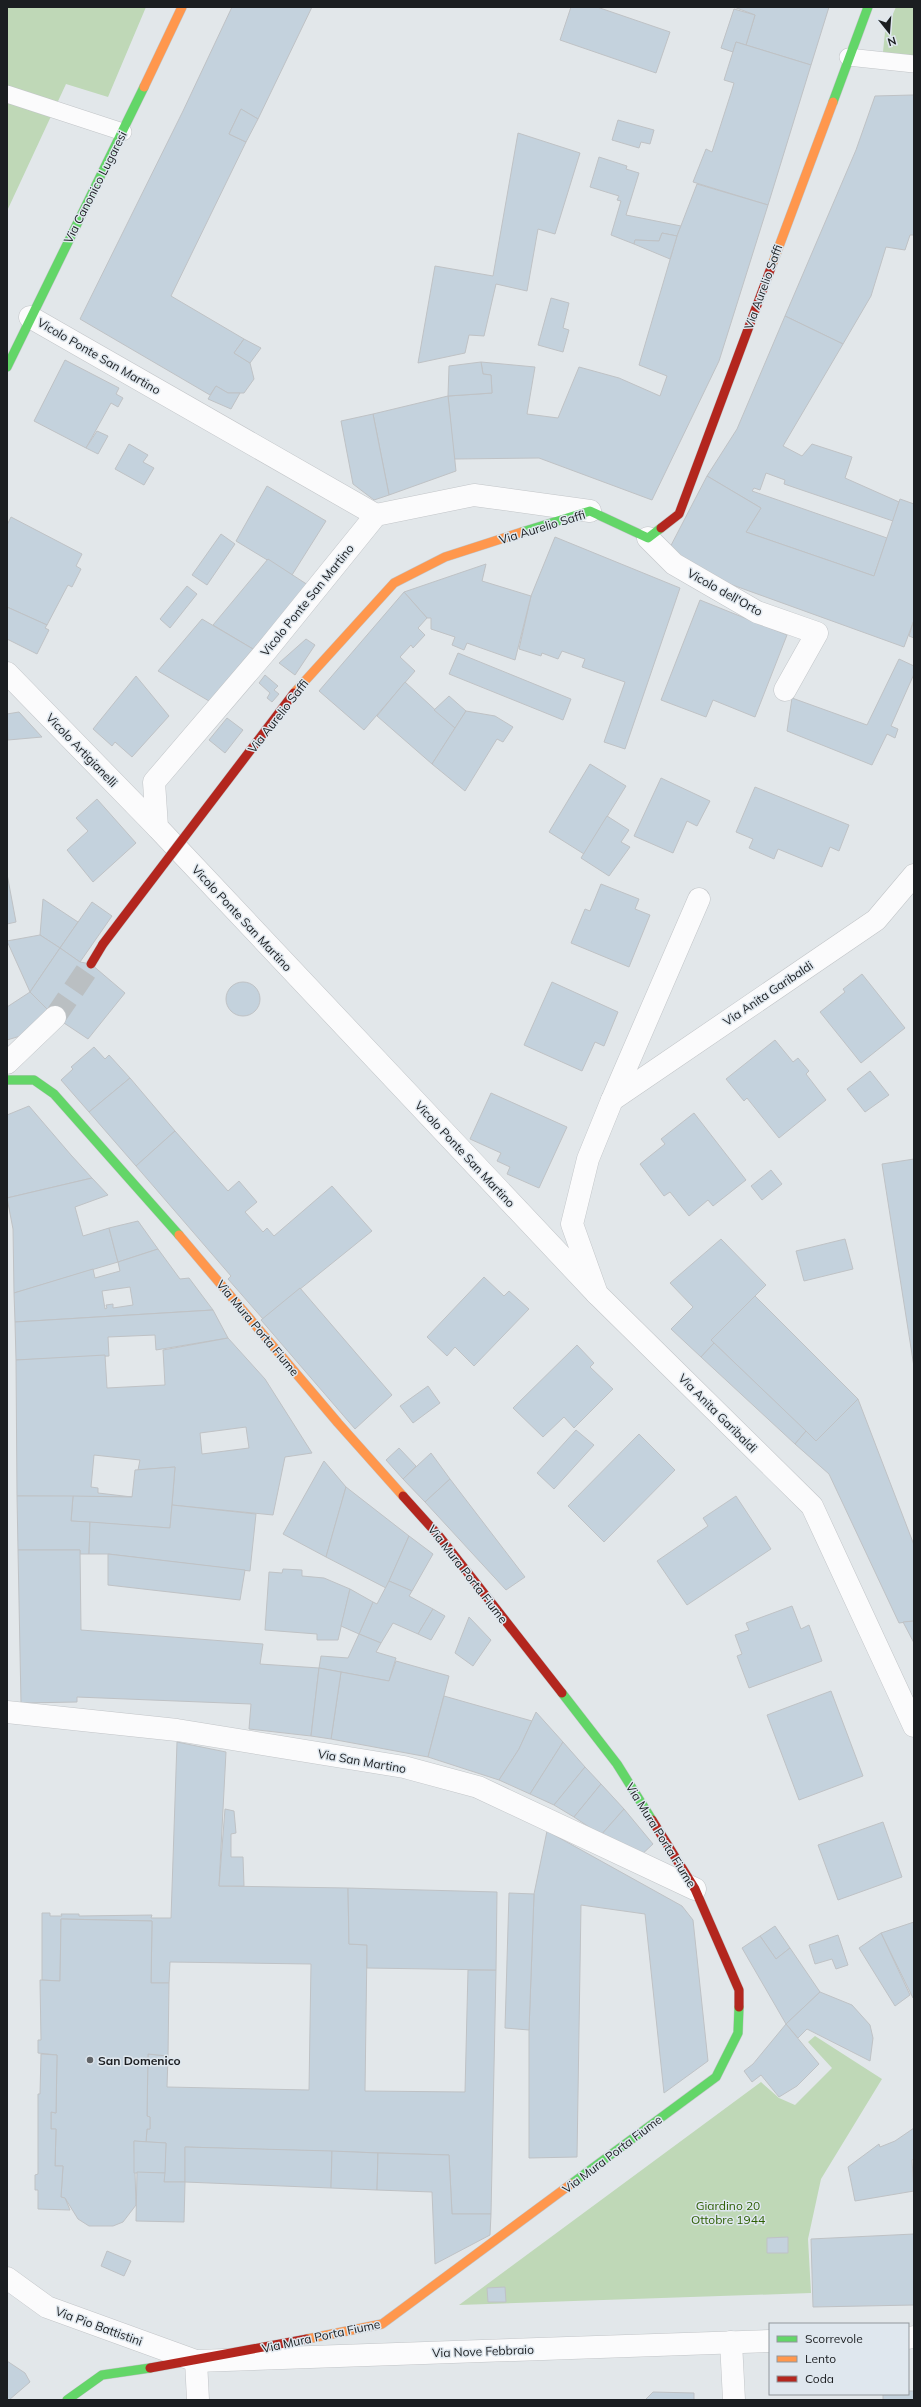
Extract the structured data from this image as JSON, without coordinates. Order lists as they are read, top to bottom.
{
  "streets": {
    "street": [
      "Via Canonico Lugaresi",
      "Via Aurelio Saffi",
      "Vicolo Ponte San Martino",
      "Vicolo dell'Orto",
      "Vicolo Artigianelli",
      "Via Anita Garibaldi",
      "Via Mura Porta Fiume",
      "Via San Martino",
      "Via Pio Battistini",
      "Via Nove Febbraio"
    ]
  },
  "crossings": [
    ["Via Canonico Lugaresi", "Vicolo Ponte San Martino"],
    ["Via Aurelio Saffi", "Vicolo dell'Orto"],
    ["Vicolo Ponte San Martino", "Vicolo Artigianelli"],
    ["Vicolo Ponte San Martino", "Via Anita Garibaldi"],
    ["Via Mura Porta Fiume", "Via San Martino"],
    ["Via Mura Porta Fiume", "Via Pio Battistini"],
    ["Via Mura Porta Fiume", "Via Nove Febbraio"],
    ["Via Pio Battistini", "Via Nove Febbraio"]
  ],
  "parks": ["Giardino 20 Ottobre 1944"],
  "places": ["San Domenico"],
  "legend": ["Scorrevole", "Lento", "Coda"],
  "north": "bottom"
}
